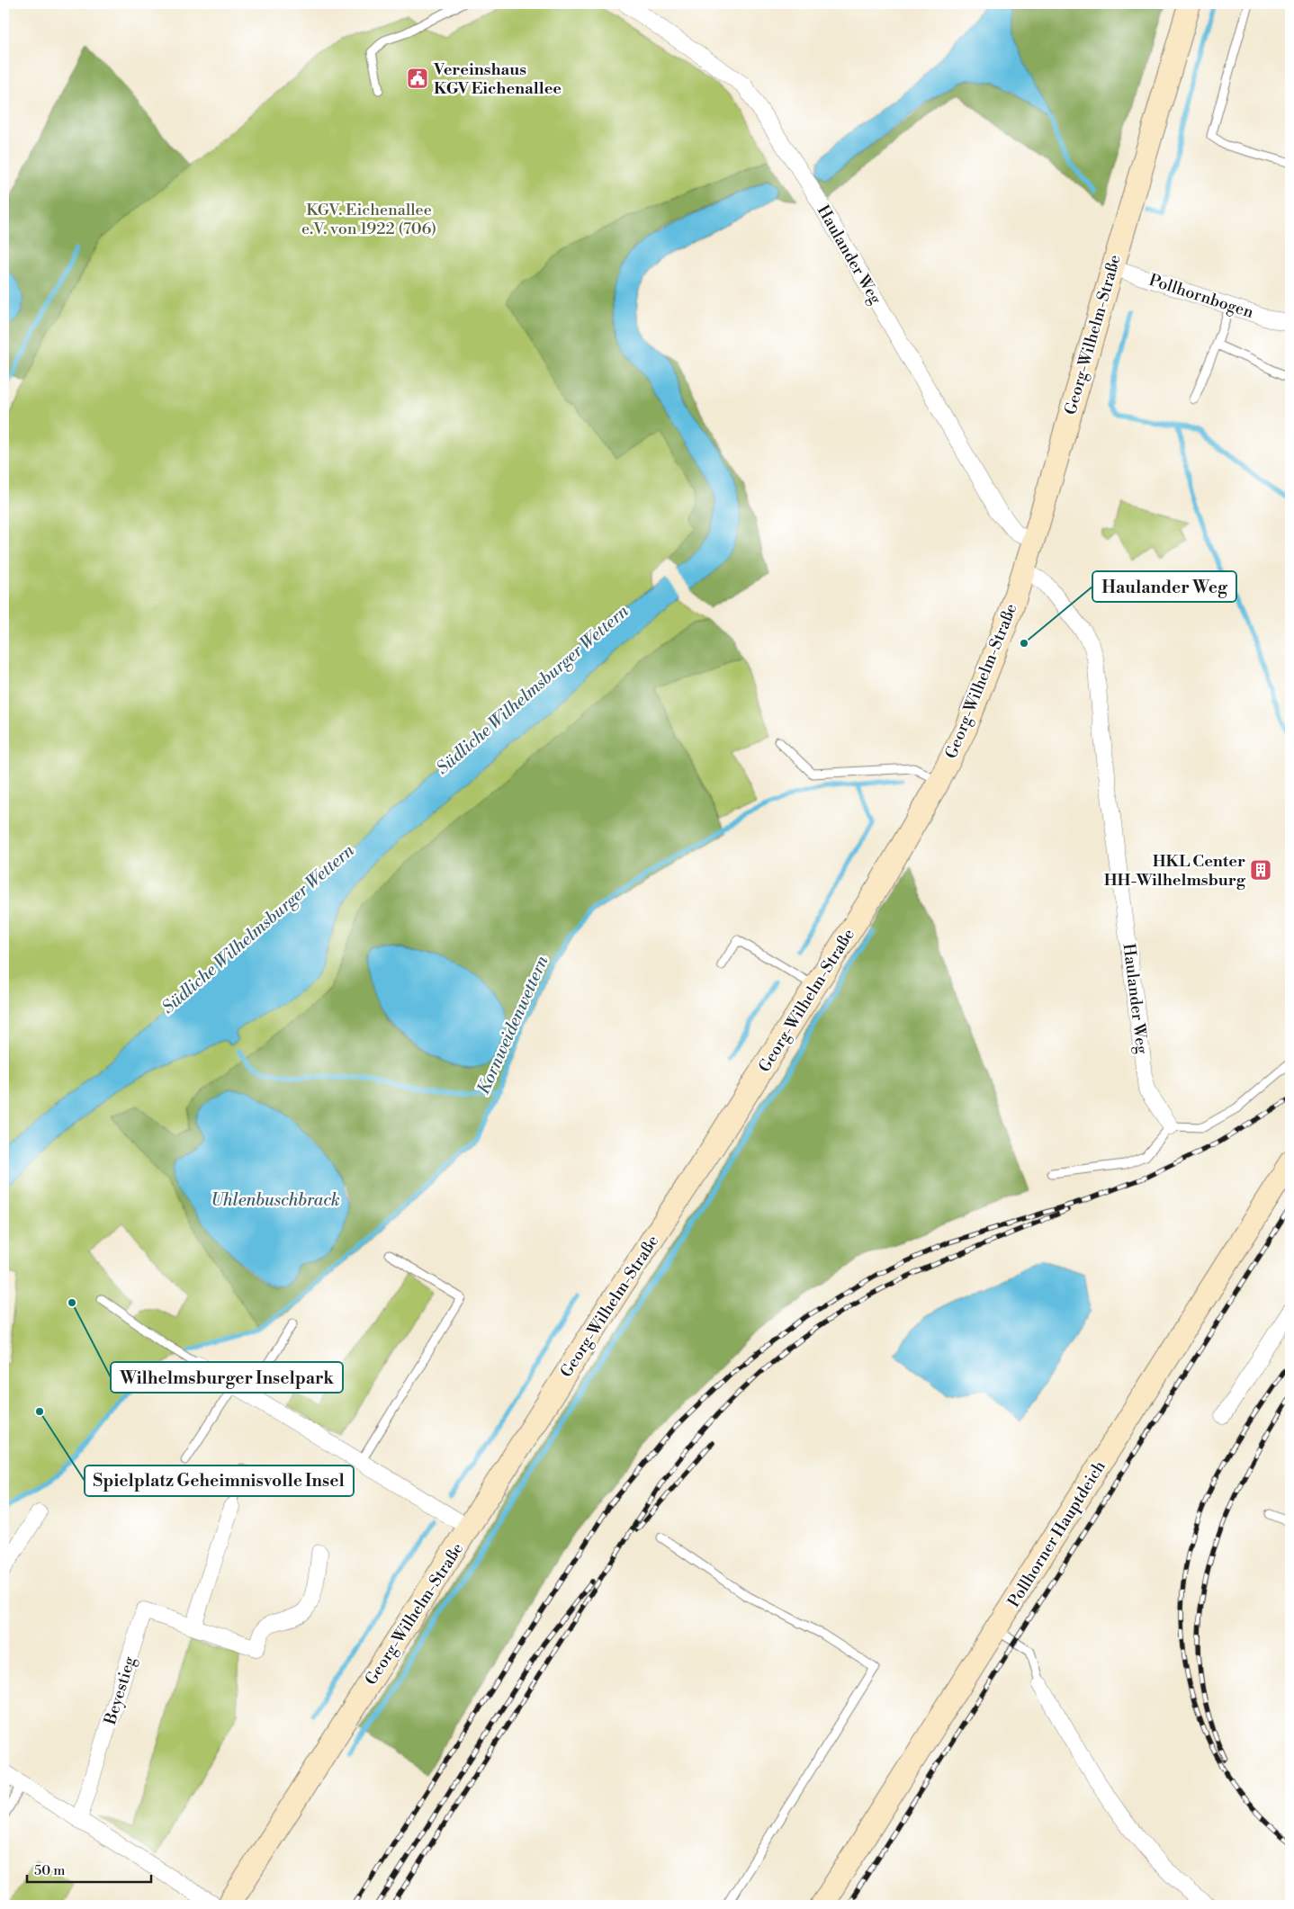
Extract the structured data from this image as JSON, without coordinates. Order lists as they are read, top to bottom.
{
  "streets": {
    "main road": ["Georg-Wilhelm-Straße", "Pollhorner Hauptdeich"],
    "street": ["Haulander Weg", "Pollhornbogen", "Beyestieg"]
  },
  "crossings": [
    ["Haulander Weg", "Georg-Wilhelm-Straße"],
    ["Pollhornbogen", "Georg-Wilhelm-Straße"]
  ],
  "water": ["Südliche Wilhelmsburger Wettern", "Kornweidenwettern", "Uhlenbuschbrack"],
  "parks": ["KGV. Eichenallee e.V. von 1922 (706)"],
  "places": {
    "public building": ["Vereinshaus KGV Eichenallee"],
    "other": ["Haulander Weg", "Wilhelmsburger Inselpark", "Spielplatz Geheimnisvolle Insel"],
    "building": ["HKL Center HH-Wilhelmsburg"]
  },
  "scale_bar": "50 m"
}
